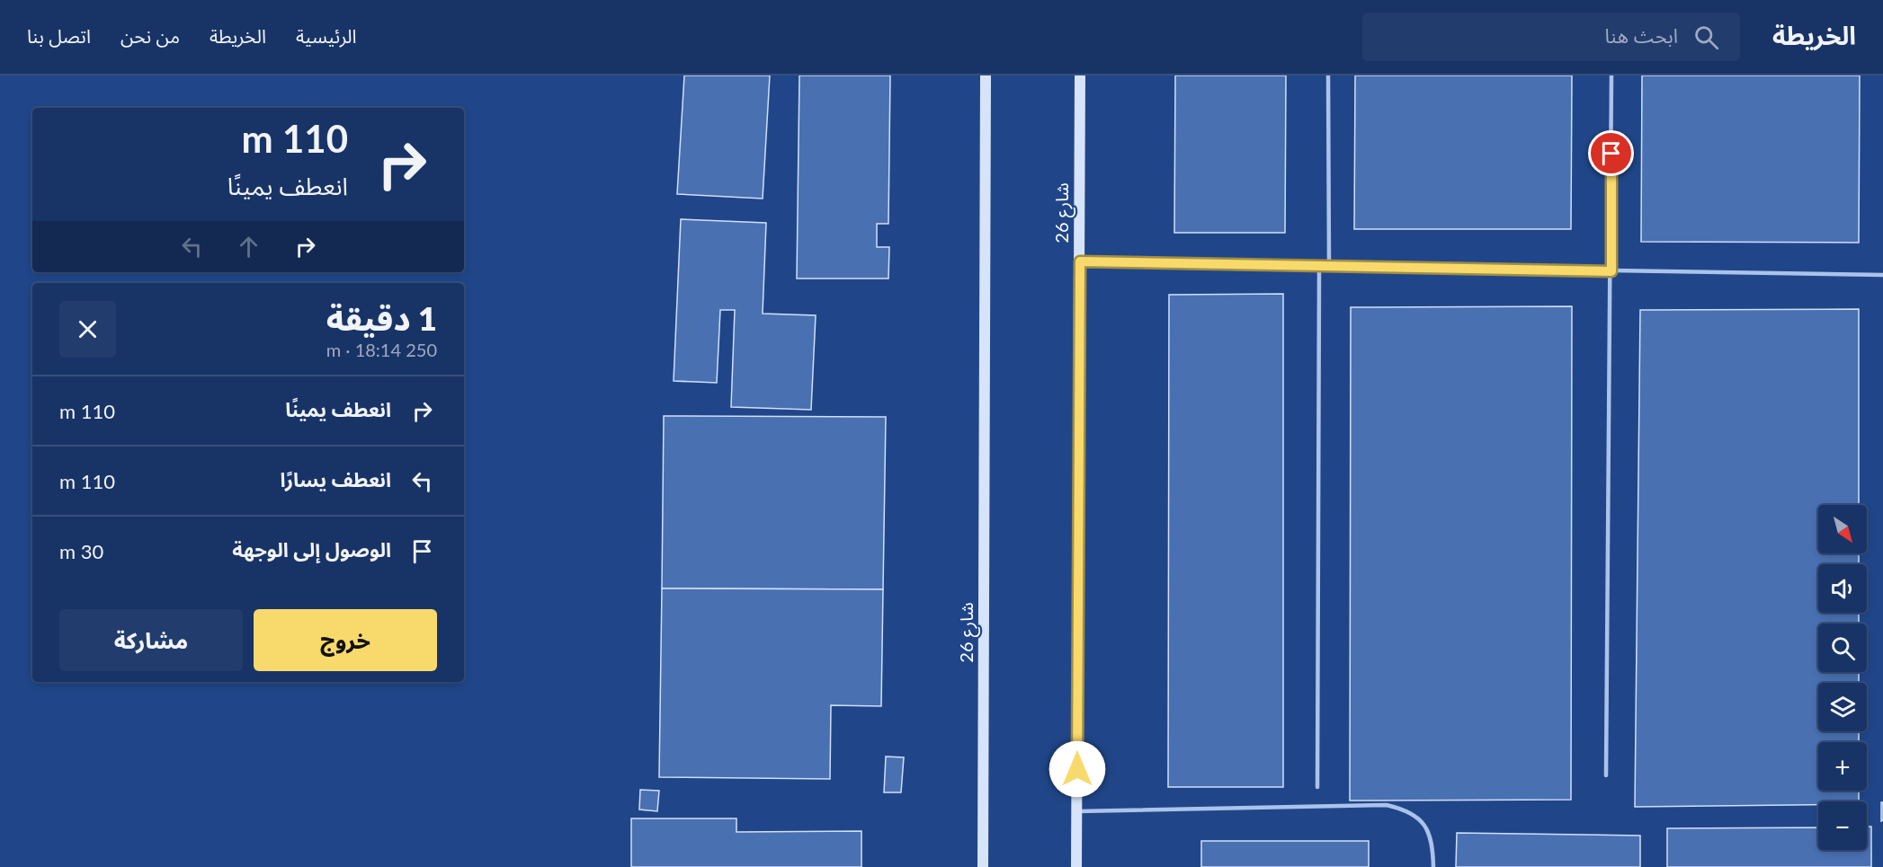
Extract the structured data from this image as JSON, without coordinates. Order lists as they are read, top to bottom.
{
  "streets": {
    "main road": ["شارع 26"]
  },
  "north": "bottom right",
  "page": {
    "header": "الخريطة",
    "search": "ابحث هنا",
    "nav": [
      "الرئيسية",
      "الخريطة",
      "من نحن",
      "اتصل بنا"
    ],
    "turn": ["110 m", "انعطف يمينًا"],
    "heading": ["1 دقيقة", "250 m · 18:14"],
    "list": [
      {
        "name": "انعطف يمينًا",
        "value": "110 m"
      },
      {
        "name": "انعطف يسارًا",
        "value": "110 m"
      },
      {
        "name": "الوصول إلى الوجهة",
        "value": "30 m"
      }
    ],
    "map_buttons": ["+", "−"],
    "buttons": ["خروج", "مشاركة"]
  }
}
